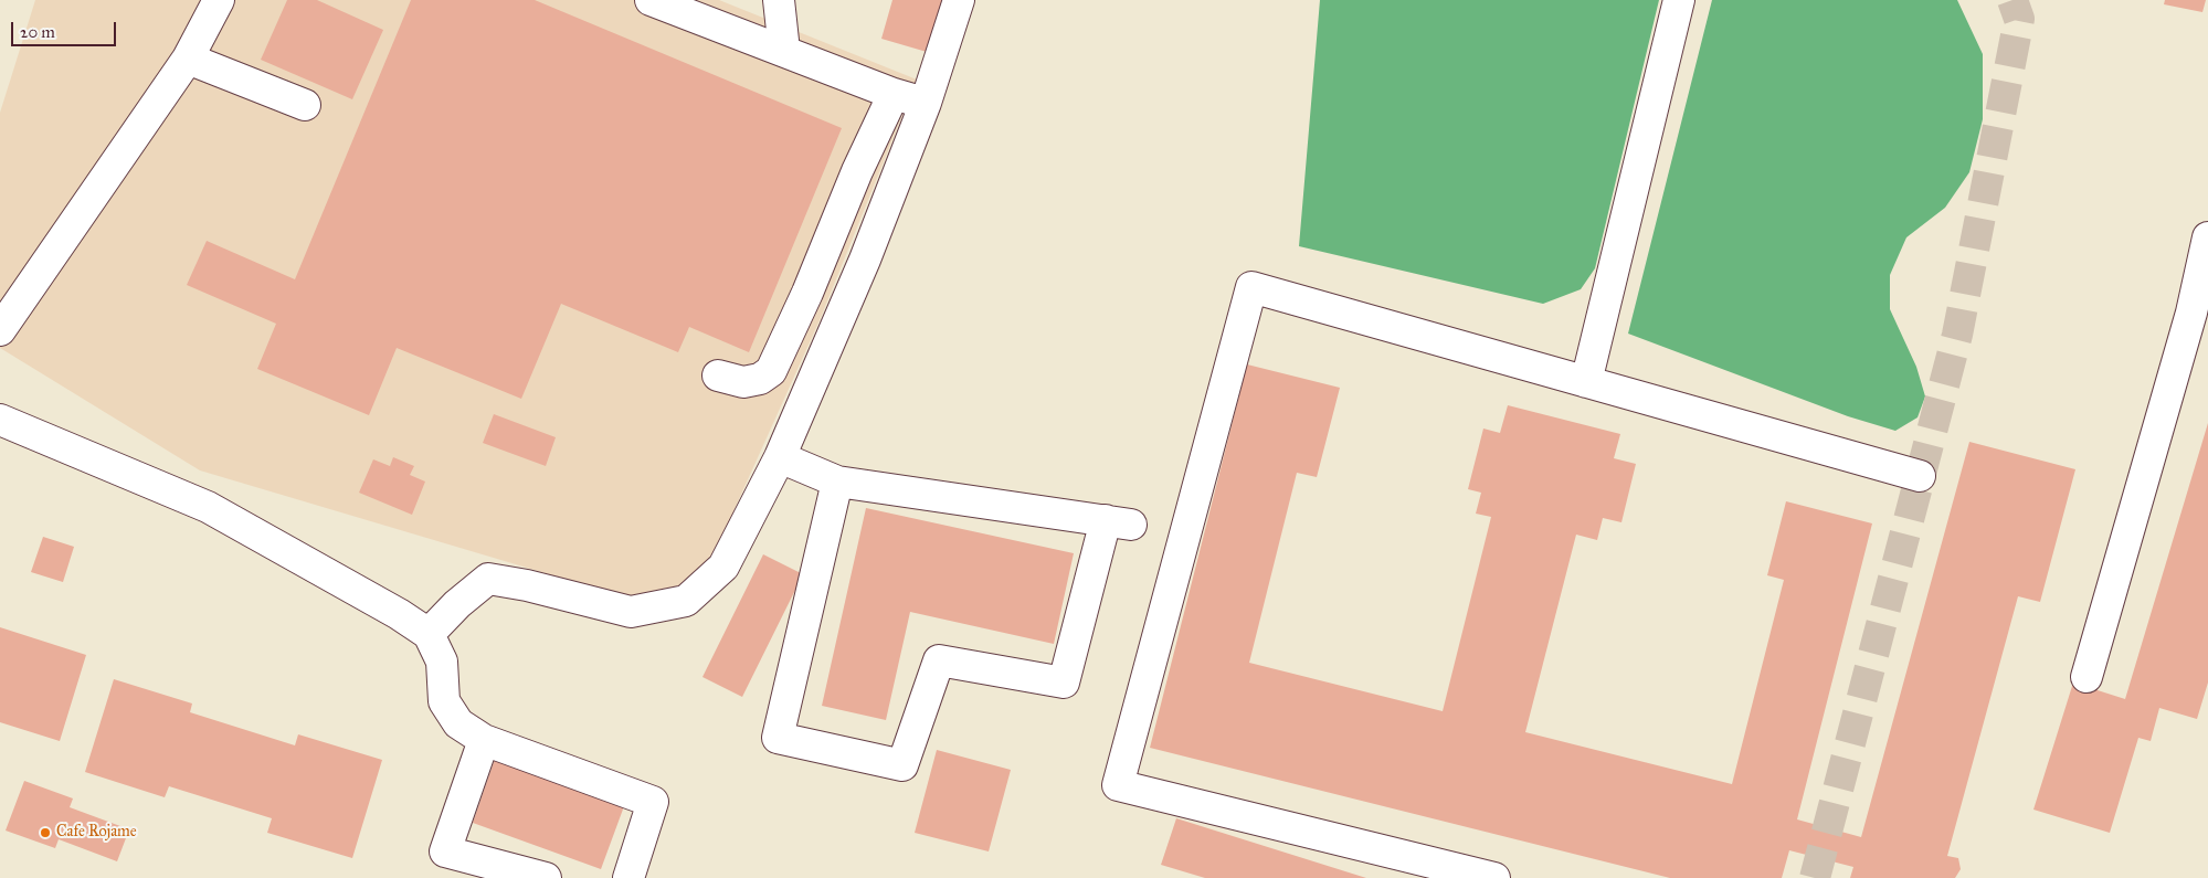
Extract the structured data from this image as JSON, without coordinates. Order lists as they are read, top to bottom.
{
  "places": ["Cafe Rojame"],
  "scale_bar": "20 m"
}
